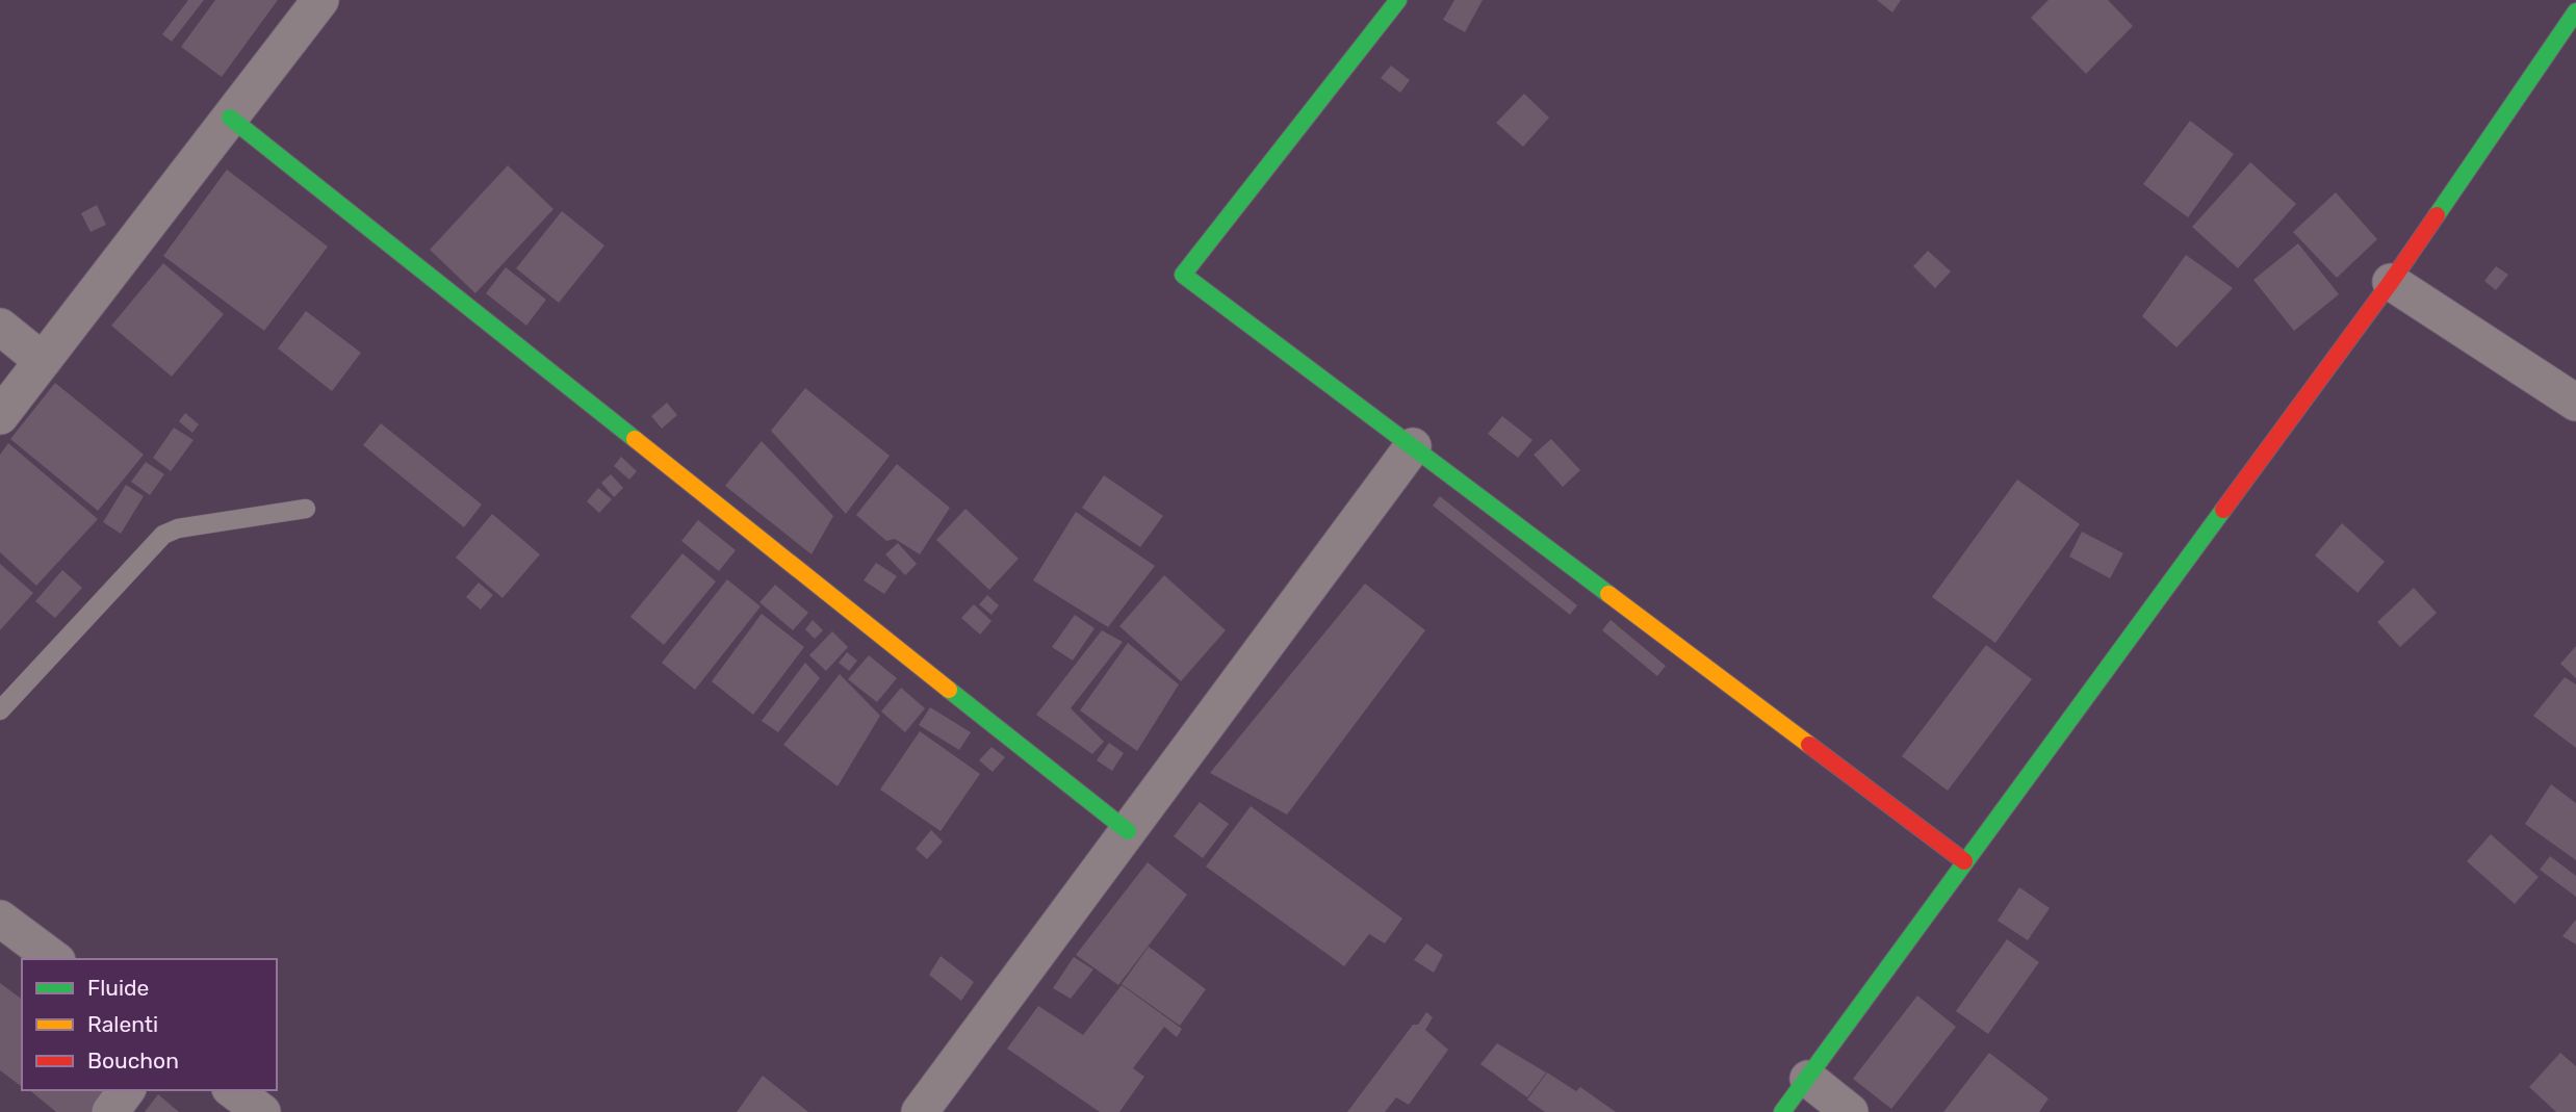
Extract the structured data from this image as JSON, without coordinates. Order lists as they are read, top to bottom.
{
  "legend": ["Fluide", "Ralenti", "Bouchon"]
}
